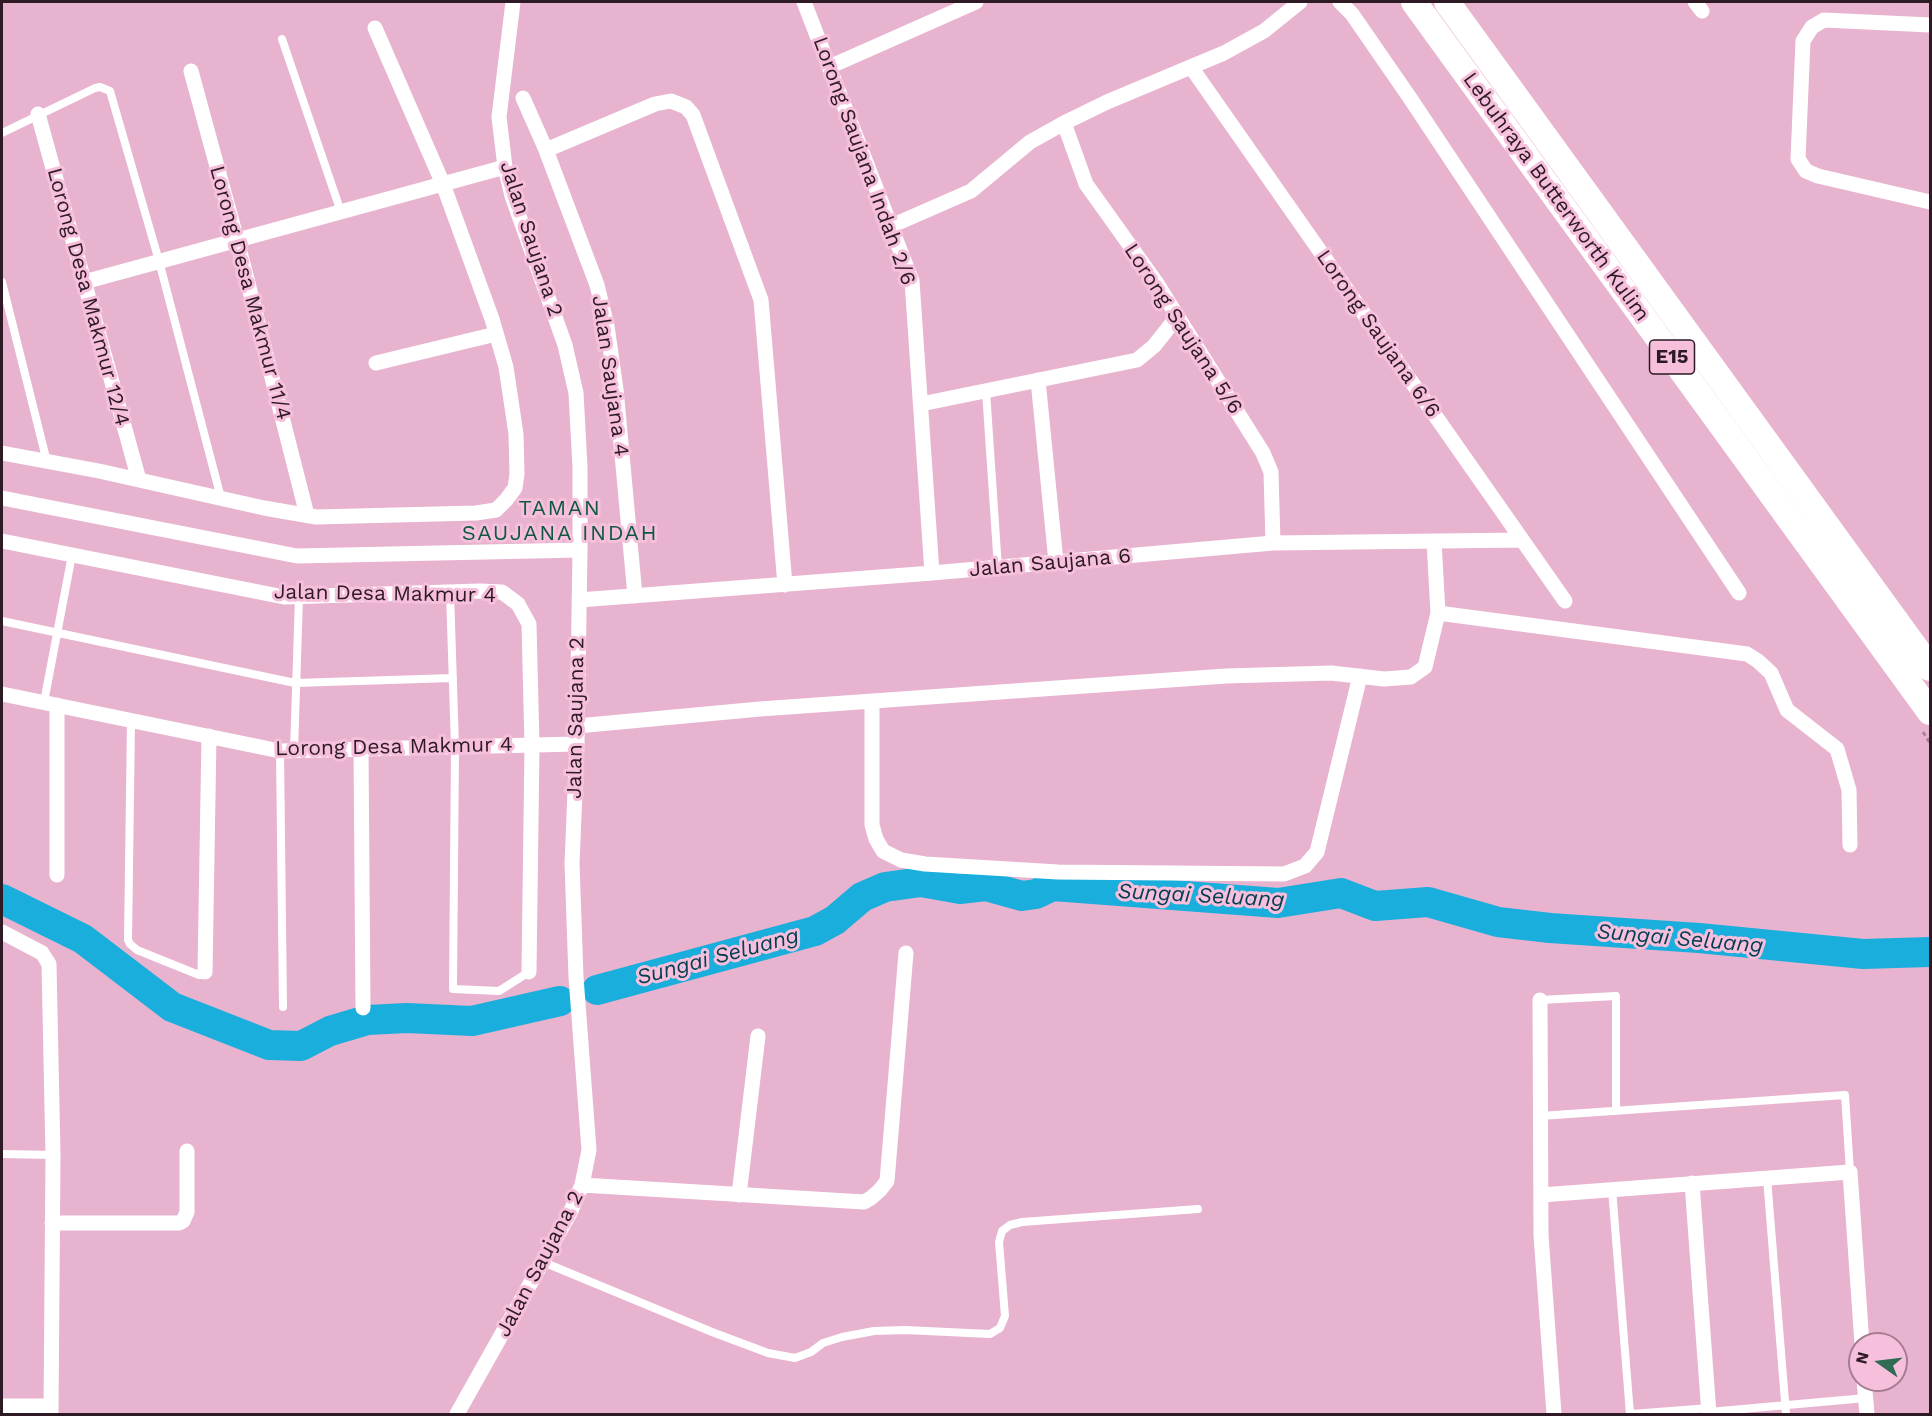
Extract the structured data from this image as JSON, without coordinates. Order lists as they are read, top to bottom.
{
  "streets": {
    "highway": ["Lebuhraya Butterworth Kulim", "E15"],
    "street": [
      "Lorong Saujana Indah 2/6",
      "Jalan Saujana 2",
      "Lorong Desa Makmur 11/4",
      "Lorong Desa Makmur 12/4",
      "Lorong Saujana 5/6",
      "Lorong Saujana 6/6",
      "Jalan Saujana 4",
      "Jalan Saujana 6",
      "Jalan Desa Makmur 4",
      "Lorong Desa Makmur 4"
    ]
  },
  "crossings": [
    ["Lorong Saujana Indah 2/6", "Jalan Saujana 6"],
    ["Jalan Saujana 2", "Jalan Saujana 6"],
    ["Jalan Saujana 2", "Lorong Desa Makmur 4"],
    ["Lorong Saujana 5/6", "Jalan Saujana 6"],
    ["Lorong Saujana 6/6", "Jalan Saujana 6"],
    ["Jalan Saujana 4", "Jalan Saujana 6"],
    ["Jalan Desa Makmur 4", "Lorong Desa Makmur 4"]
  ],
  "districts": ["TAMAN SAUJANA INDAH"],
  "water": ["Sungai Seluang"],
  "north": "left"
}
